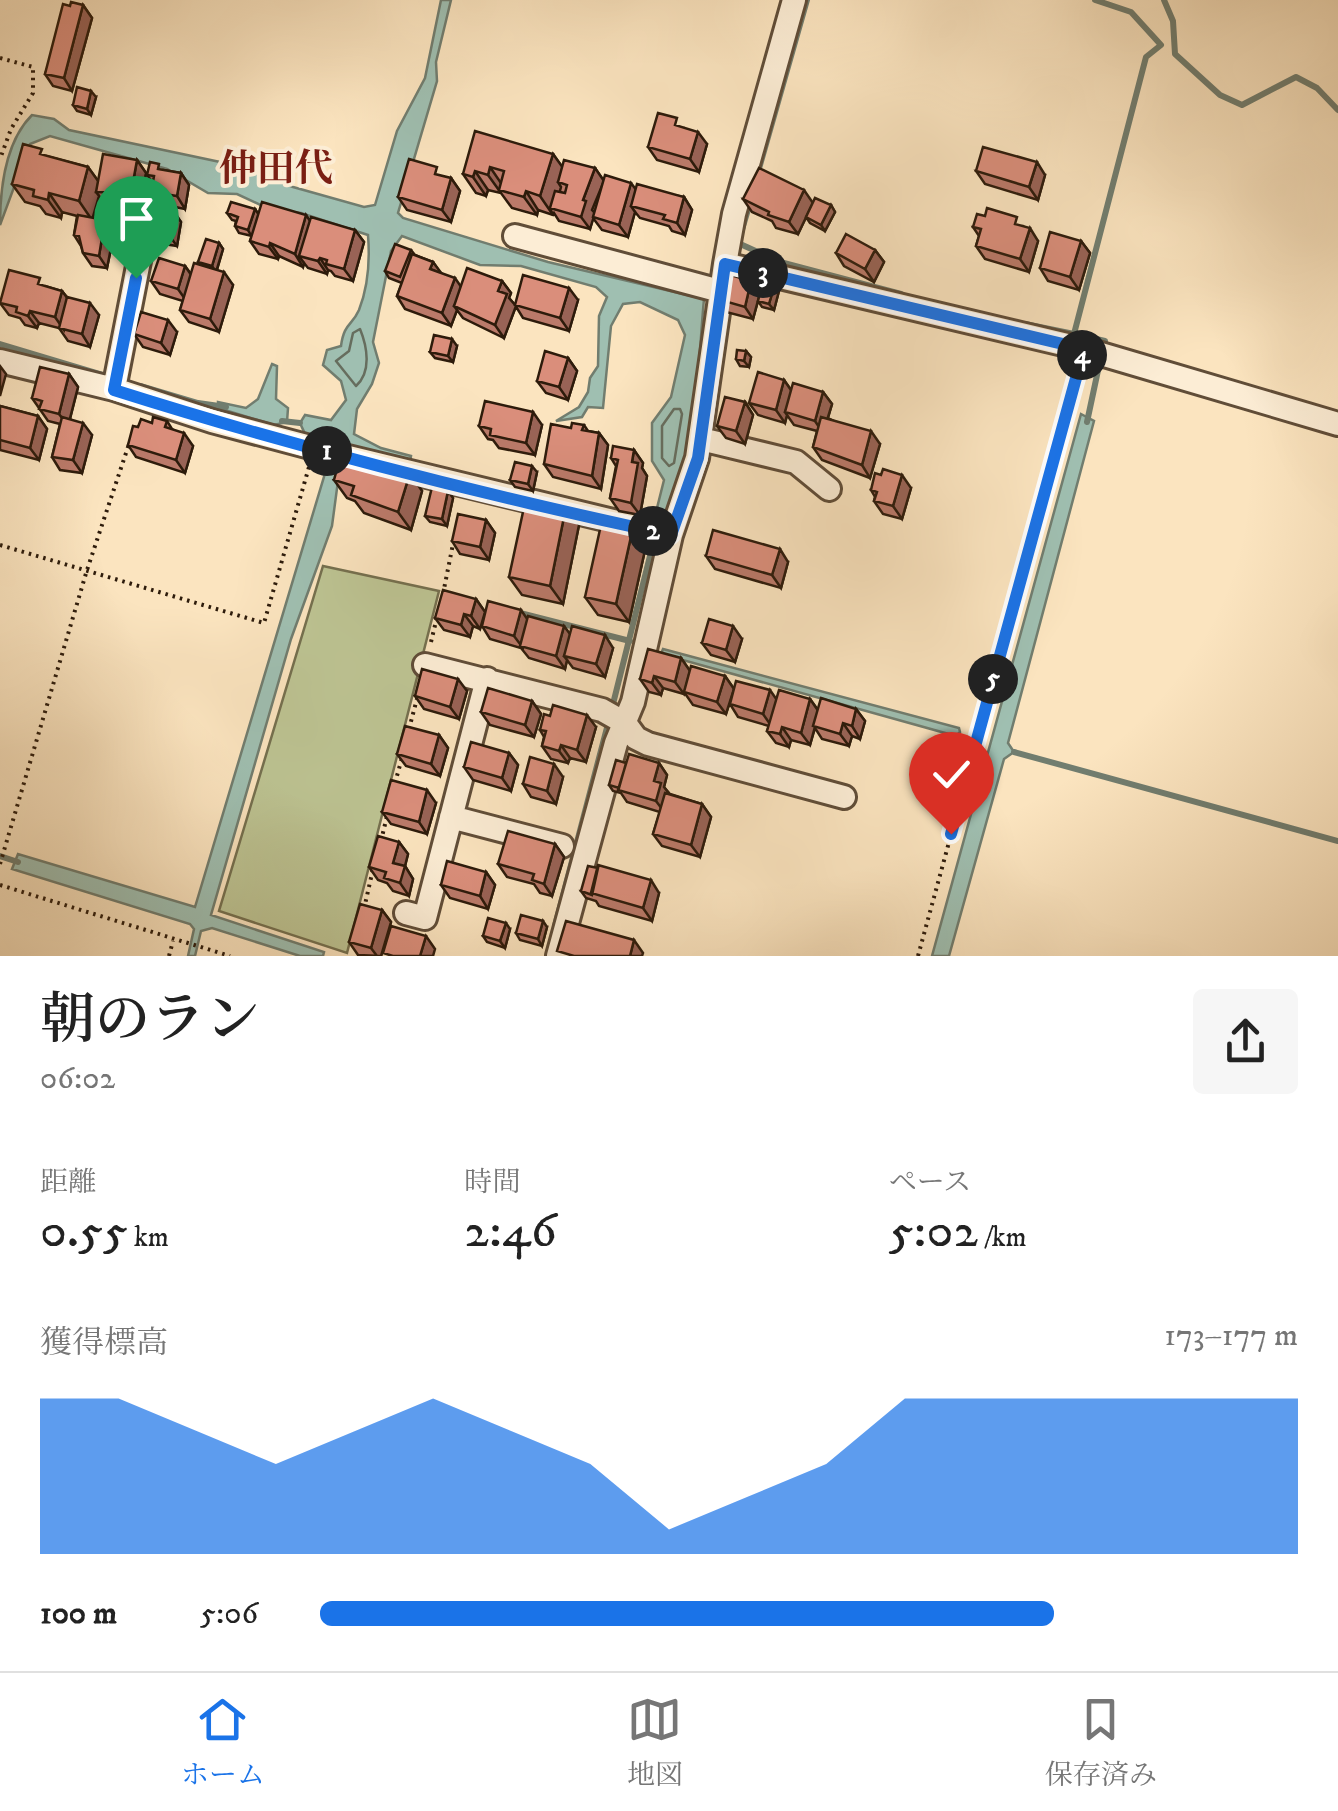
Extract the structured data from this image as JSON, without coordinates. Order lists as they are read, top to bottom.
{
  "districts": ["仲田代"],
  "page": {
    "pins": [
      "3",
      "4",
      "1",
      "2",
      "5"
    ],
    "heading": ["朝のラン", "06:02"],
    "stats": [
      ["距離", "0.55 km"],
      ["時間", "2:46"],
      ["ペース", "5:02 /km"]
    ],
    "chart": ["獲得標高", "173–177 m"],
    "list": [
      {
        "name": "100 m",
        "note": "5:06"
      }
    ],
    "tabs": ["ホーム", "地図", "保存済み"]
  }
}
